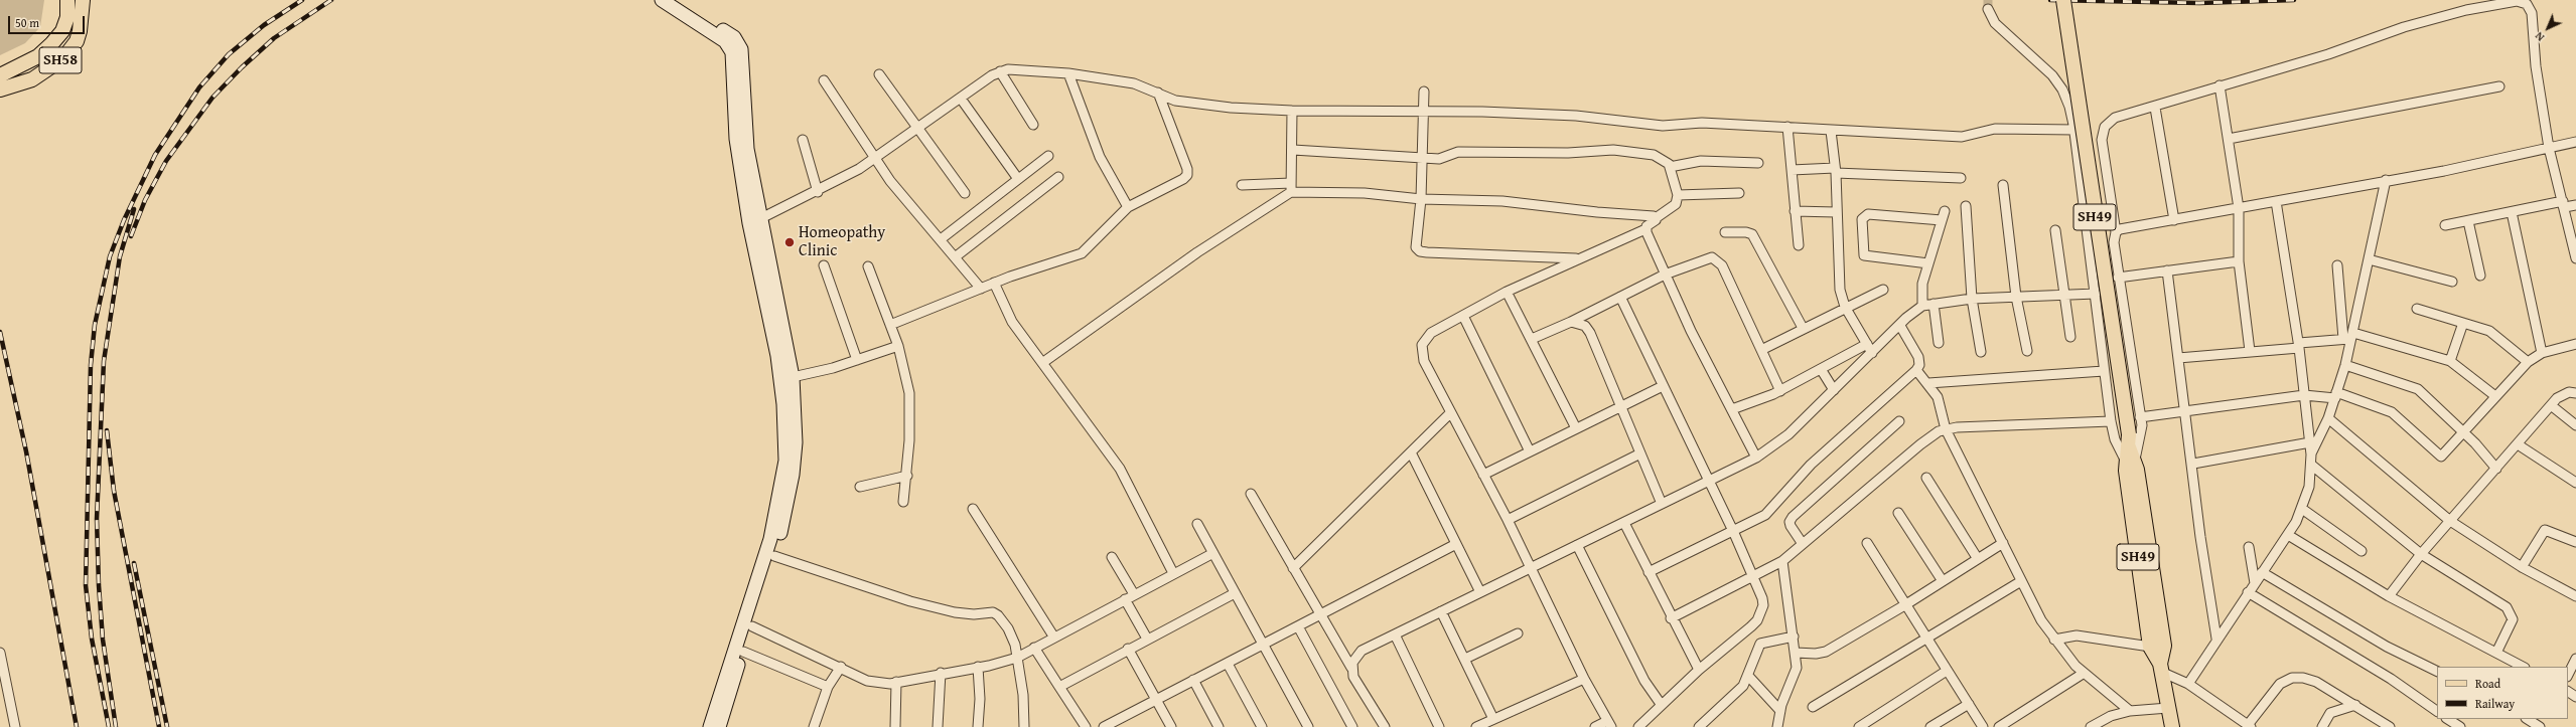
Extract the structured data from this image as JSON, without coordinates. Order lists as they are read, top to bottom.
{
  "streets": {
    "main road": ["SH58", "SH49"]
  },
  "places": ["Homeopathy Clinic"],
  "legend": ["Road", "Railway"],
  "scale_bar": "50 m",
  "north": "bottom left"
}
